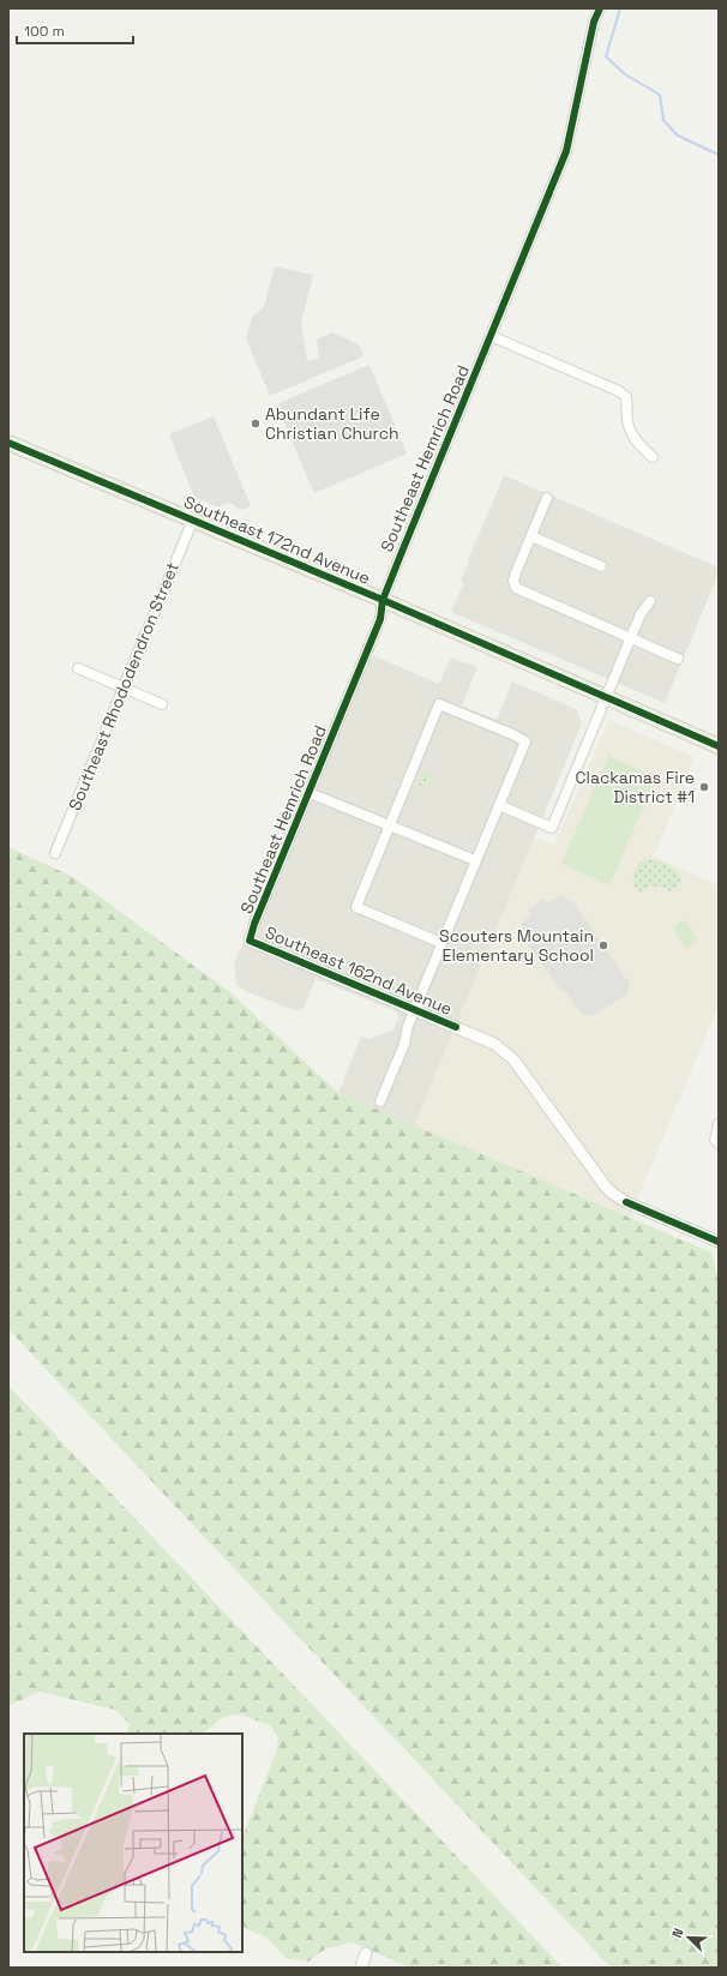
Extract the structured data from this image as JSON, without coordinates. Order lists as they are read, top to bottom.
{
  "streets": {
    "main road": ["Southeast 172nd Avenue"],
    "street": ["Southeast Hemrich Road", "Southeast Rhododendron Street", "Southeast 162nd Avenue"]
  },
  "crossings": [
    ["Southeast Hemrich Road", "Southeast 172nd Avenue"],
    ["Southeast Hemrich Road", "Southeast 162nd Avenue"],
    ["Southeast 172nd Avenue", "Southeast Rhododendron Street"]
  ],
  "places": ["Abundant Life Christian Church", "Clackamas Fire District #1", "Scouters Mountain Elementary School"],
  "scale_bar": "100 m",
  "north": "top left"
}
